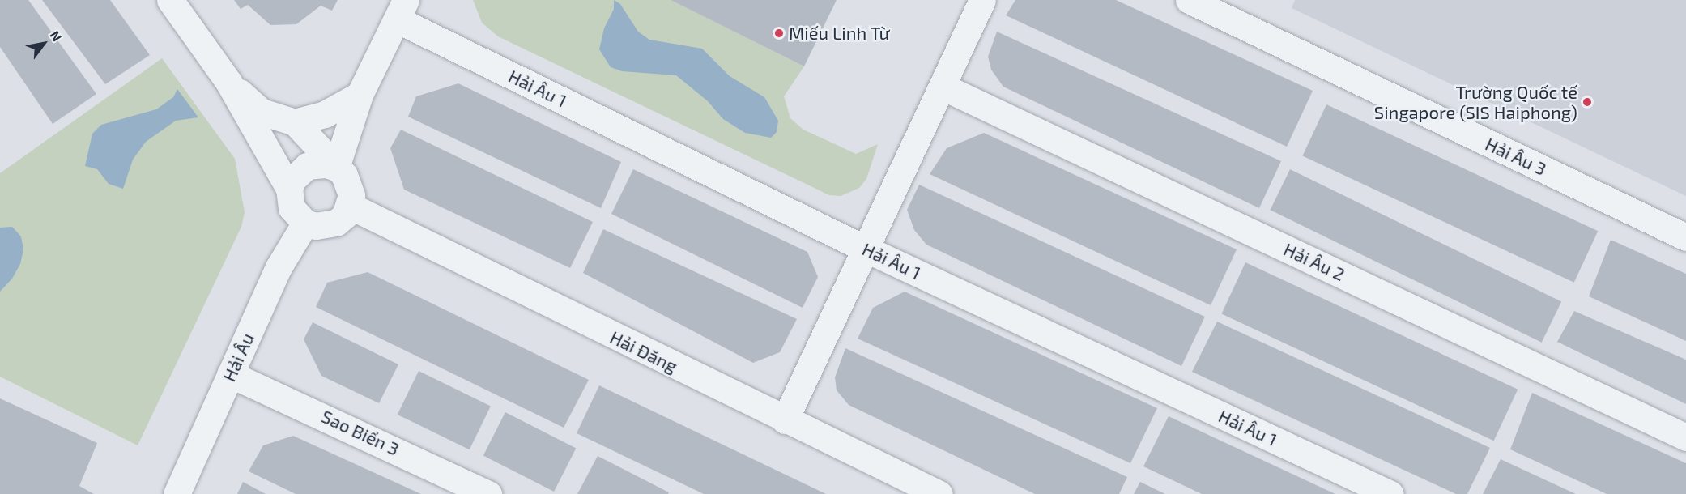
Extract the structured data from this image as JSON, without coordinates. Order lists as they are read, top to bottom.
{
  "streets": {
    "lane": [
      "Hải Âu 1",
      "Hải Âu 3",
      "Hải Âu 2",
      "Hải Đăng",
      "Hải Âu",
      "Sao Biển 3"
    ]
  },
  "crossings": [
    ["Hải Đăng", "Hải Âu"],
    ["Hải Âu", "Sao Biển 3"]
  ],
  "places": ["Miếu Linh Từ", "Trường Quốc tế Singapore (SIS Haiphong)"],
  "north": "top right"
}
